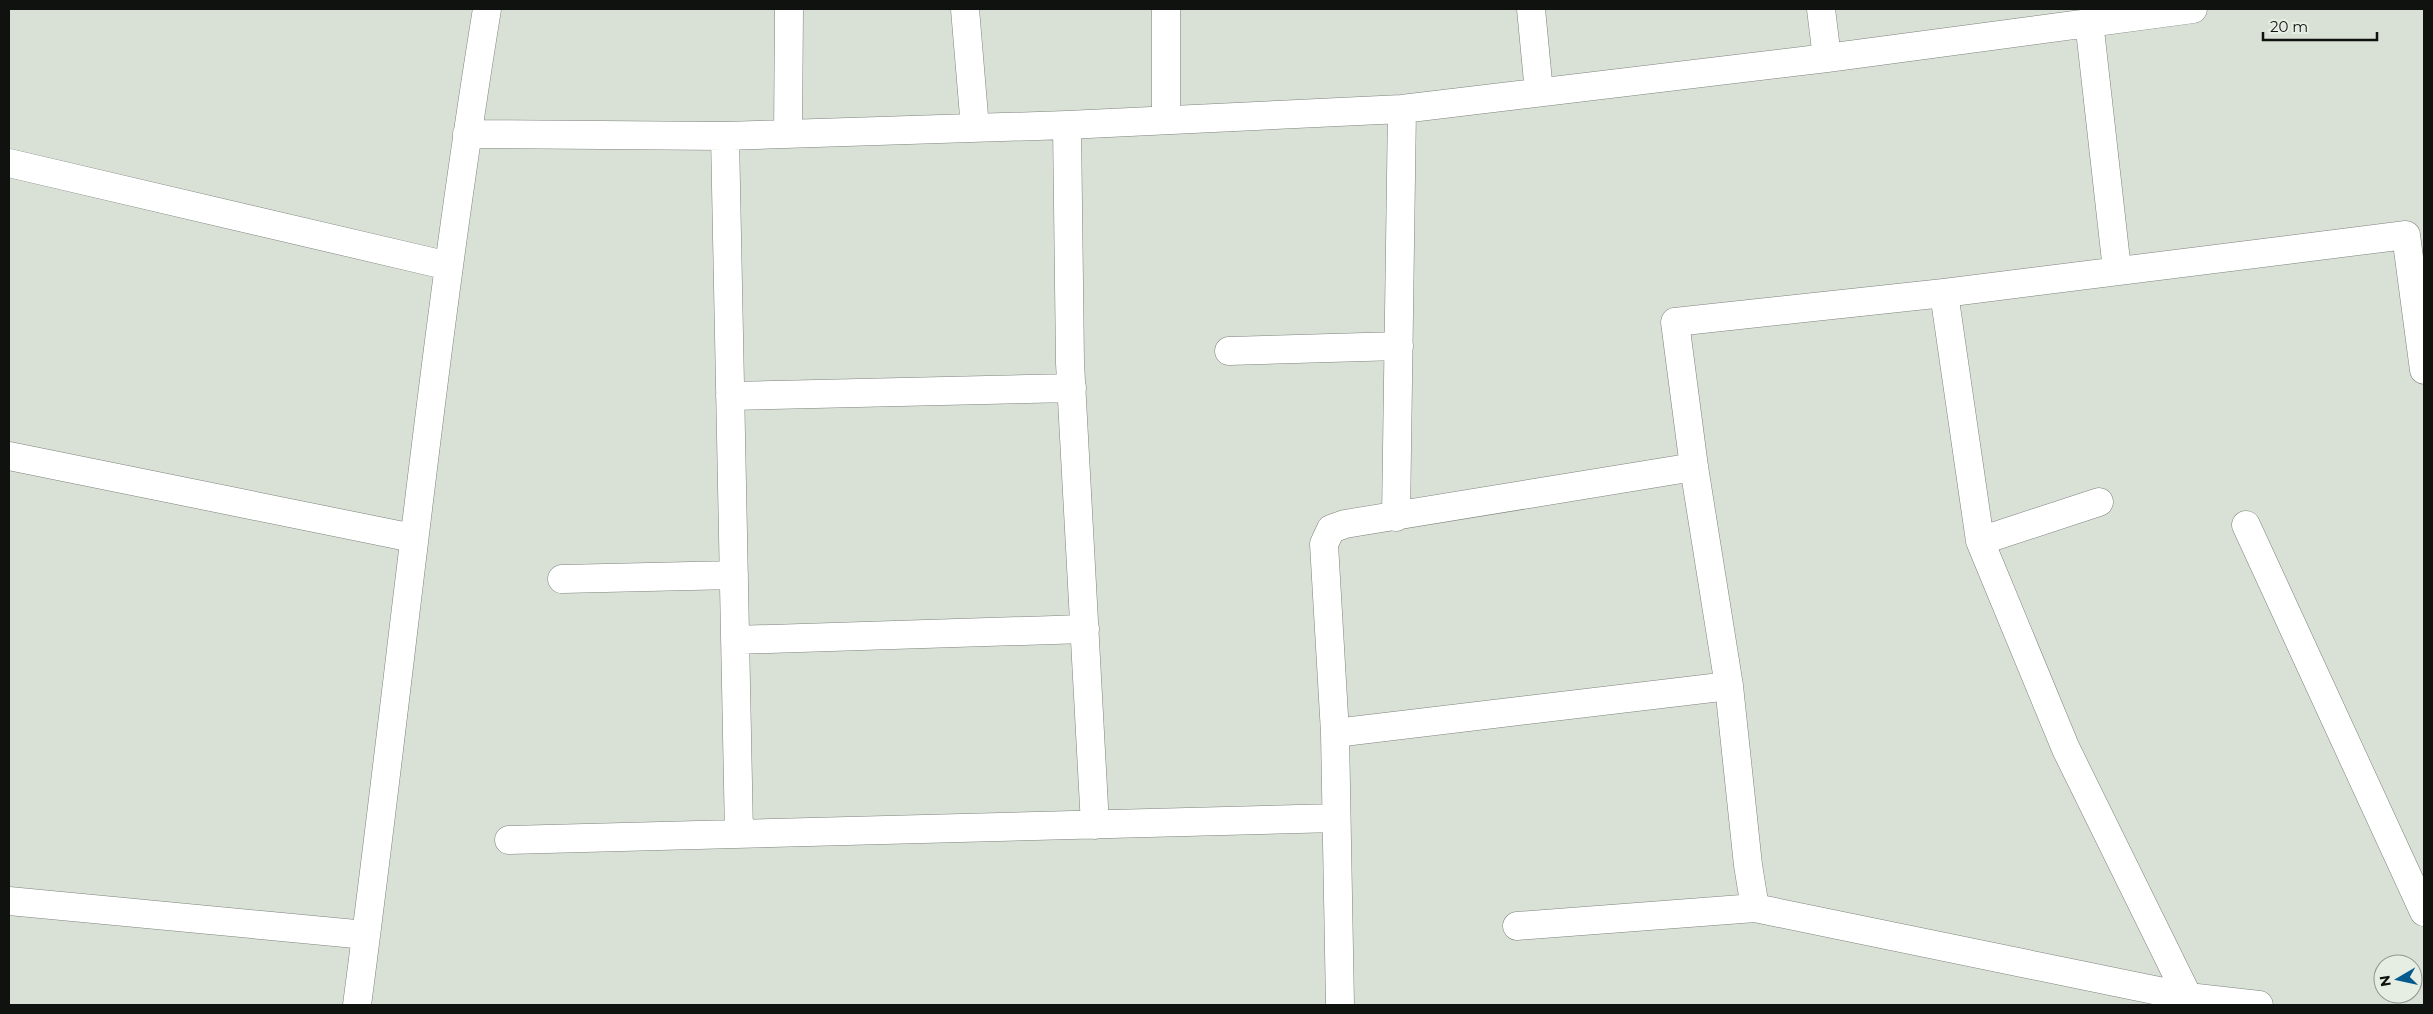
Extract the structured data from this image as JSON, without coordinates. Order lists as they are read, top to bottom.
{
  "scale_bar": "20 m",
  "north": "left"
}
